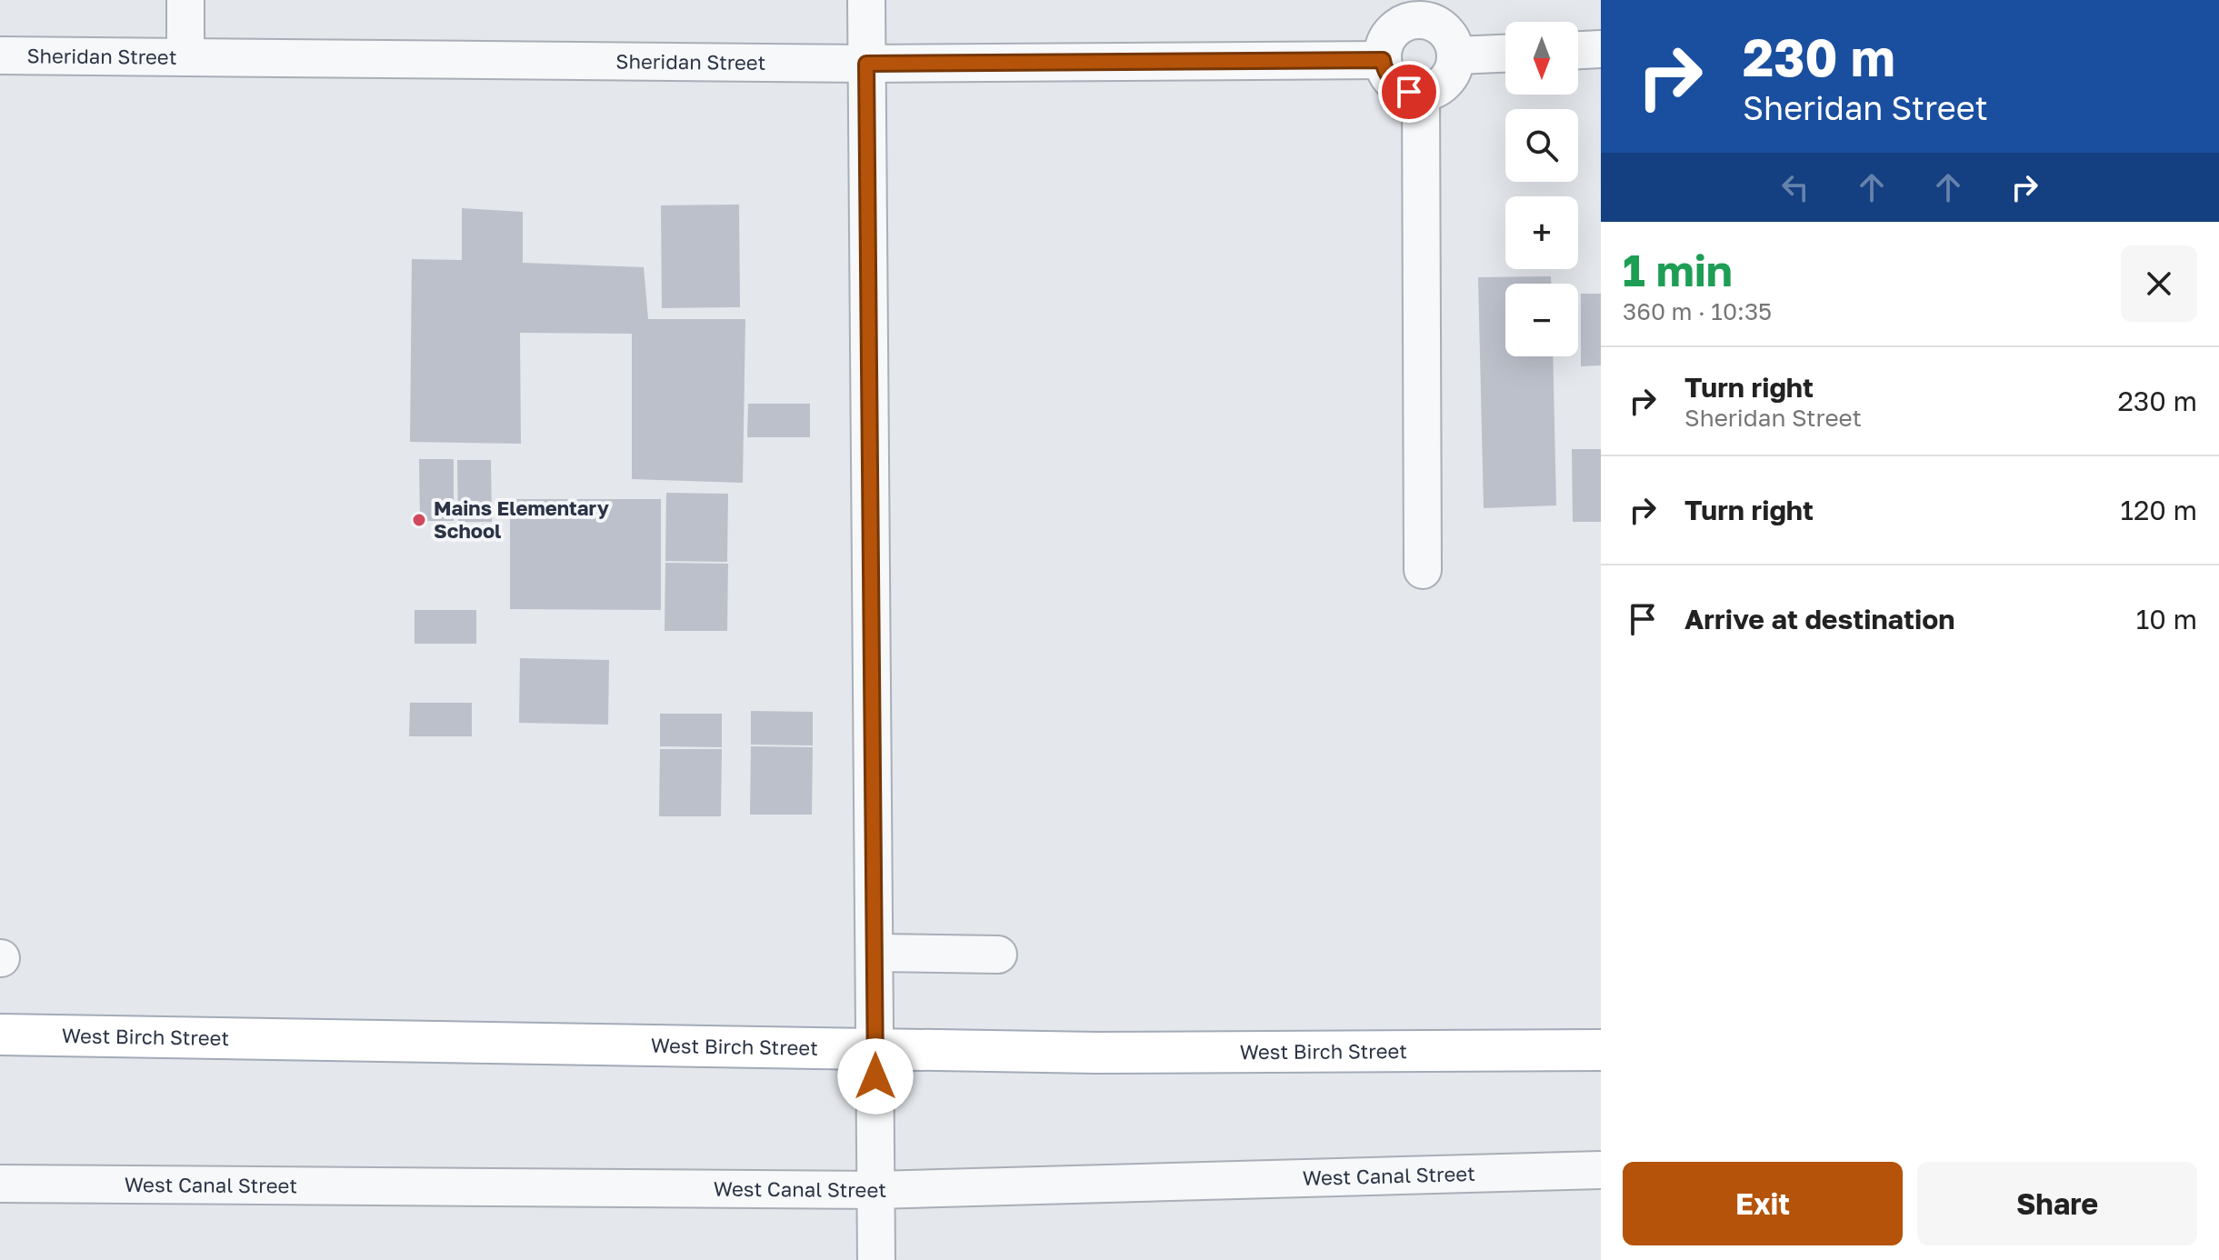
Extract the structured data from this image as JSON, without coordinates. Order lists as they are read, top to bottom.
{
  "streets": {
    "main road": ["West Birch Street"],
    "street": ["Sheridan Street", "West Canal Street"]
  },
  "places": ["Mains Elementary School"],
  "north": "bottom",
  "page": {
    "turn": ["230 m", "Sheridan Street"],
    "map_buttons": ["+", "−"],
    "heading": ["1 min", "360 m · 10:35"],
    "list": [
      {
        "name": "Turn right",
        "note": "Sheridan Street",
        "value": "230 m"
      },
      {
        "name": "Turn right",
        "value": "120 m"
      },
      {
        "name": "Arrive at destination",
        "value": "10 m"
      }
    ],
    "buttons": ["Exit", "Share"]
  }
}
